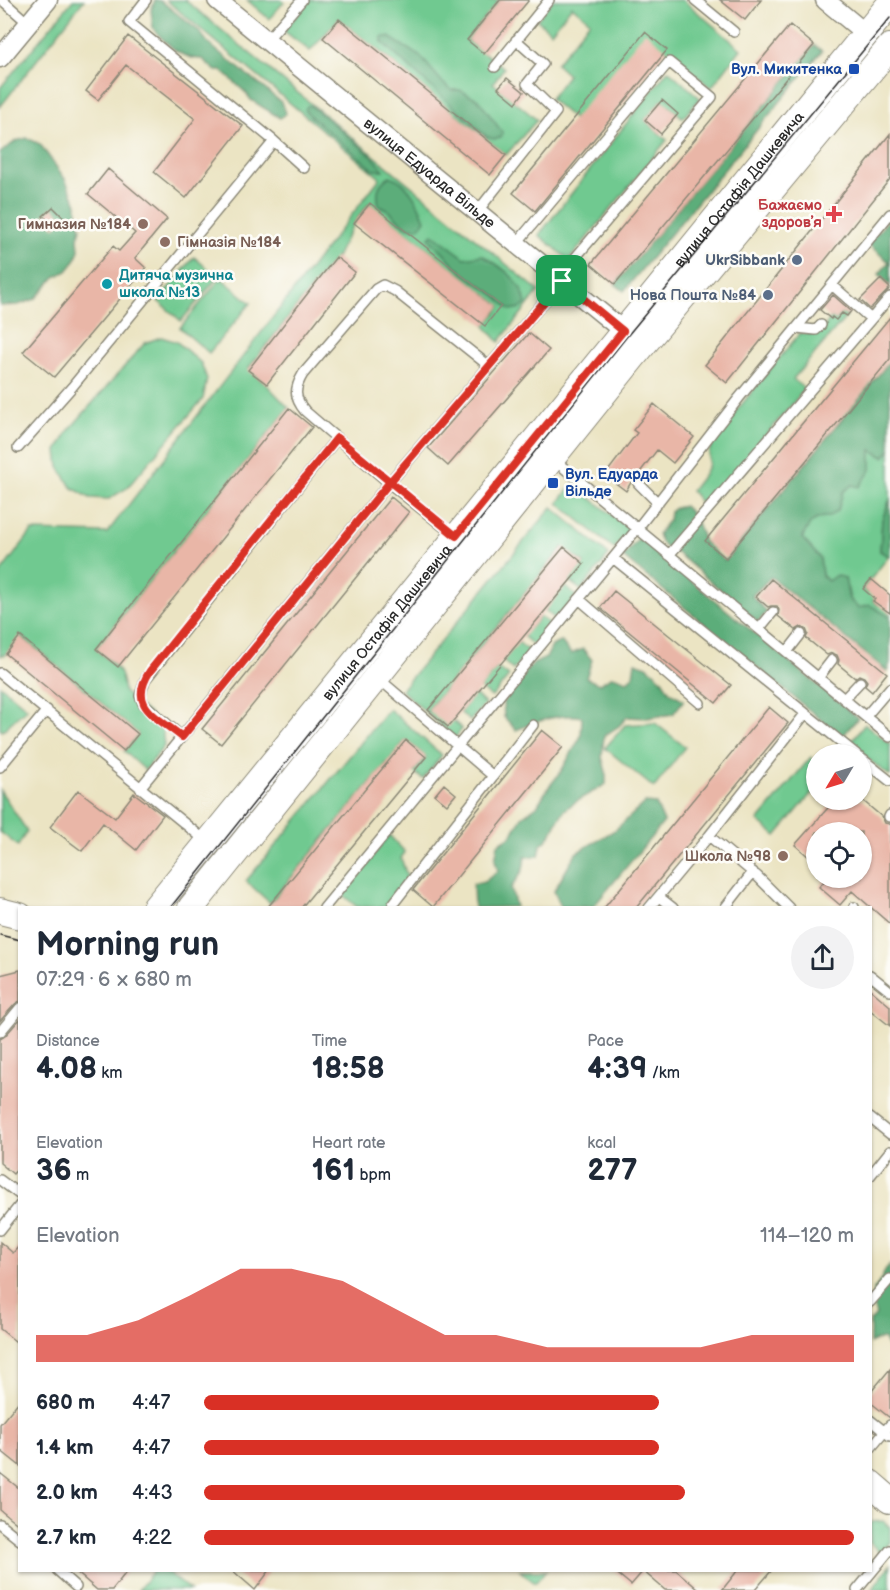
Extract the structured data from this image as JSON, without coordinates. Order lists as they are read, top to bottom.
{
  "streets": {
    "street": ["вулиця Едуарда Вільде", "вулиця Остафія Дашкевича"]
  },
  "crossings": [
    ["вулиця Едуарда Вільде", "вулиця Остафія Дашкевича"]
  ],
  "places": {
    "transit": ["Вул. Микитенка", "Вул. Едуарда Вільде"],
    "health": ["Бажаємо здоровʼя"],
    "other": [
      "Гимназия №184",
      "Гімназія №184",
      "UkrSibbank",
      "Дитяча музична школа №13",
      "Нова Пошта №84",
      "Школа №98"
    ]
  },
  "north": "bottom left",
  "page": {
    "heading": ["Morning run", "07:29 · 6 × 680 m"],
    "stats": [
      ["Distance", "4.08 km"],
      ["Time", "18:58"],
      ["Pace", "4:39 /km"],
      ["Elevation", "36 m"],
      ["Heart rate", "161 bpm"],
      ["kcal", "277"]
    ],
    "chart": ["Elevation", "114–120 m"],
    "list": [
      {
        "name": "680 m",
        "note": "4:47"
      },
      {
        "name": "1.4 km",
        "note": "4:47"
      },
      {
        "name": "2.0 km",
        "note": "4:43"
      },
      {
        "name": "2.7 km",
        "note": "4:22"
      }
    ]
  }
}
